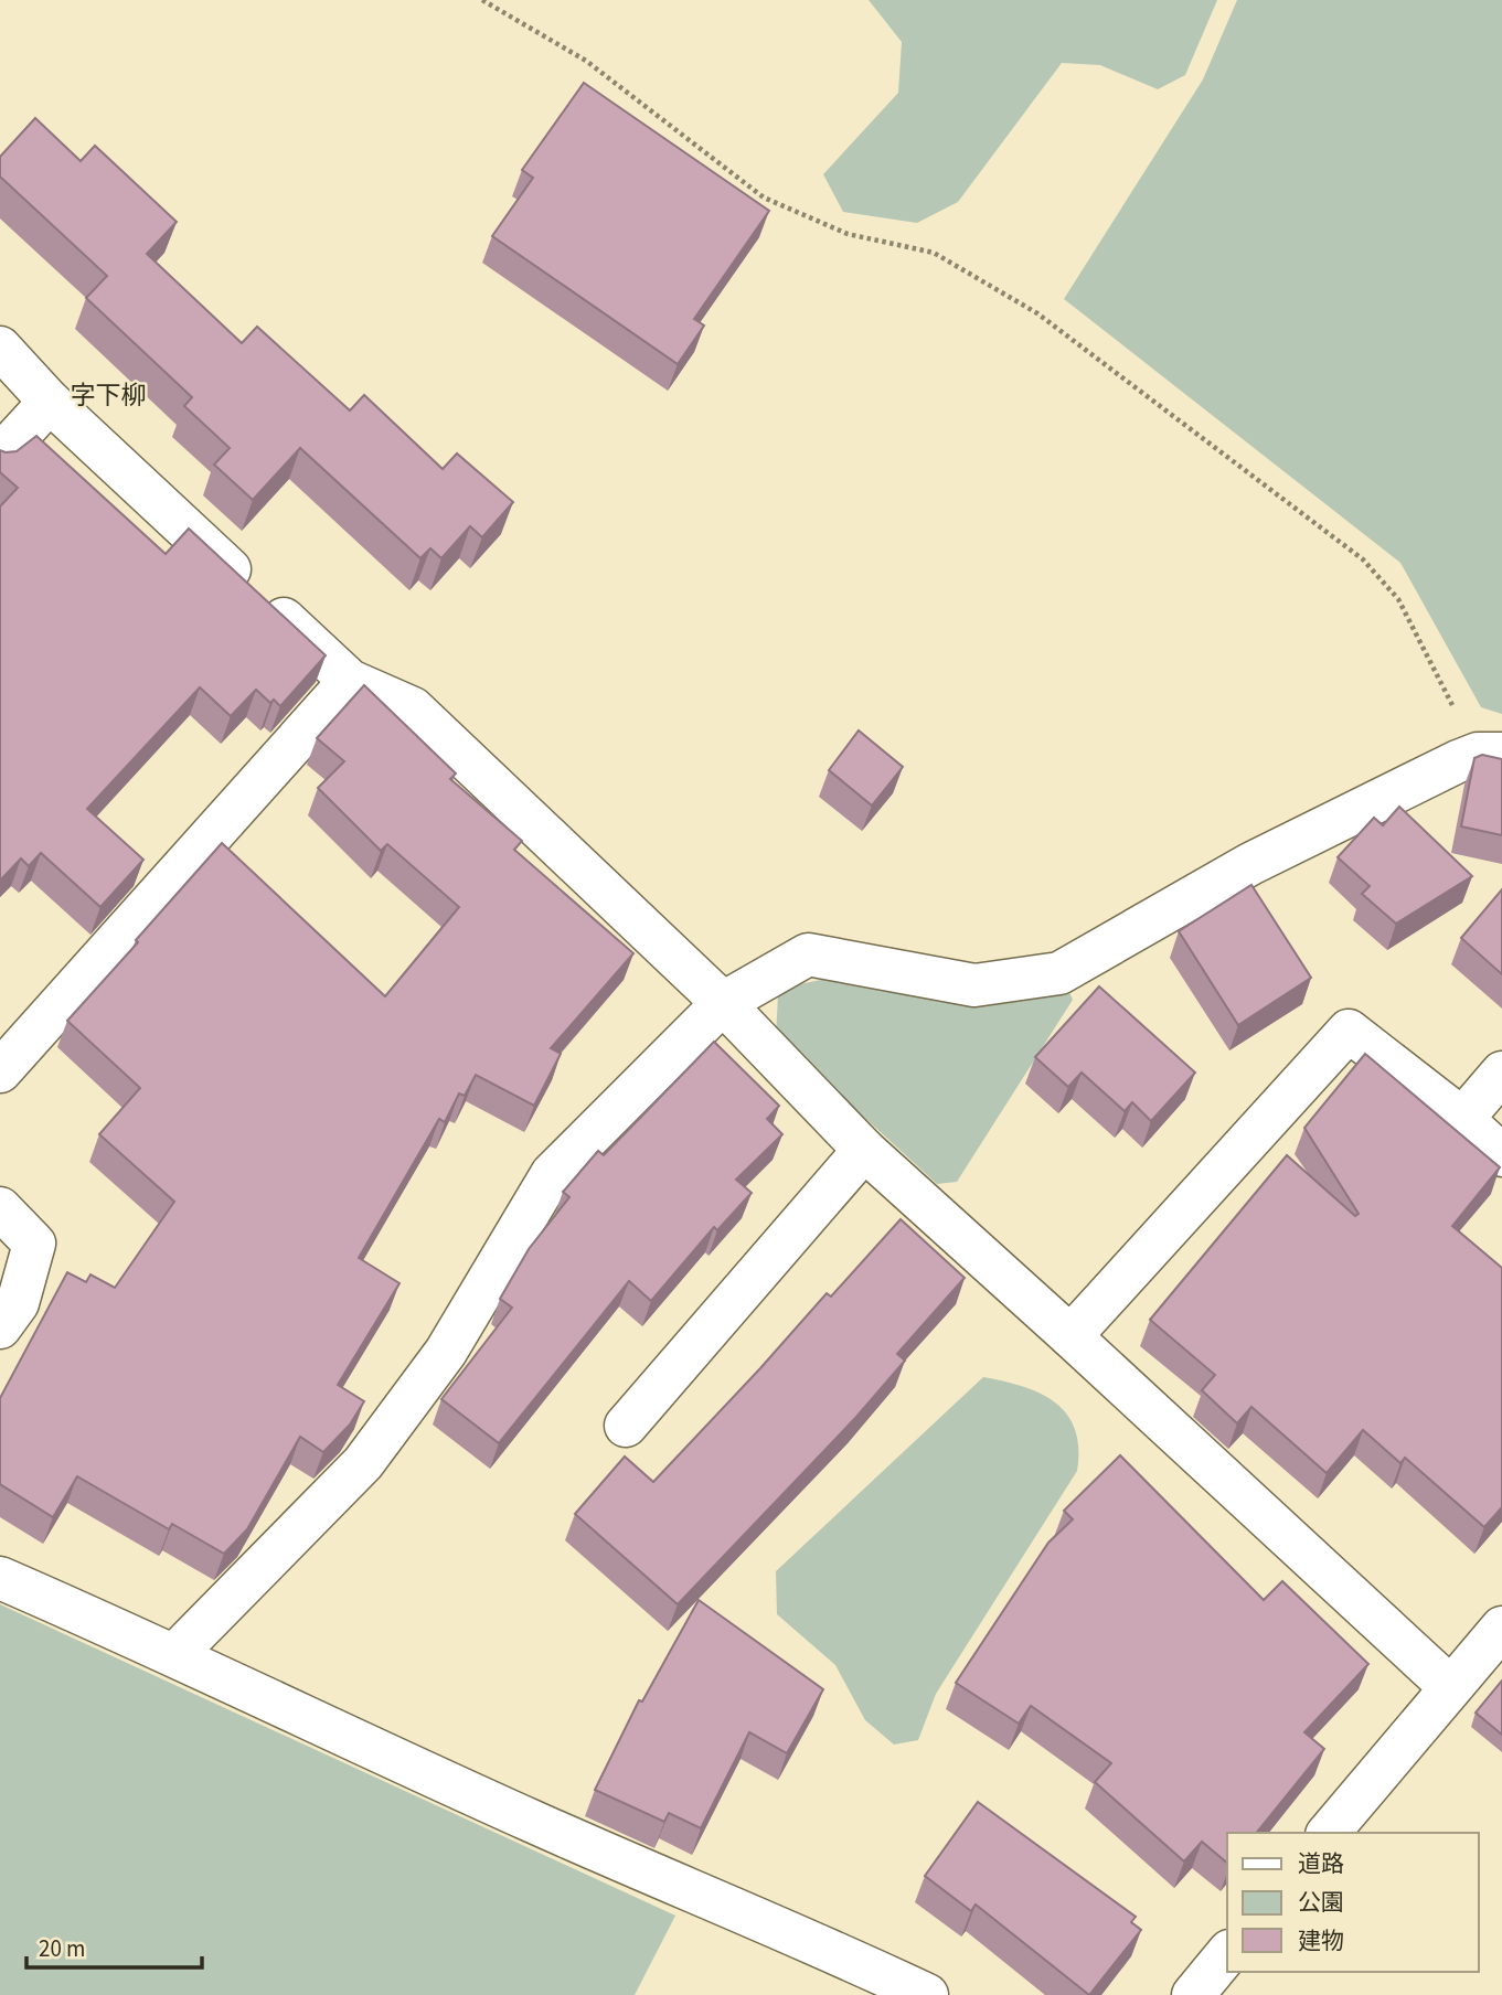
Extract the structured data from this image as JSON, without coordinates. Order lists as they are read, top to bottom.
{
  "districts": ["字下柳"],
  "legend": ["道路", "公園", "建物"],
  "scale_bar": "20 m"
}
